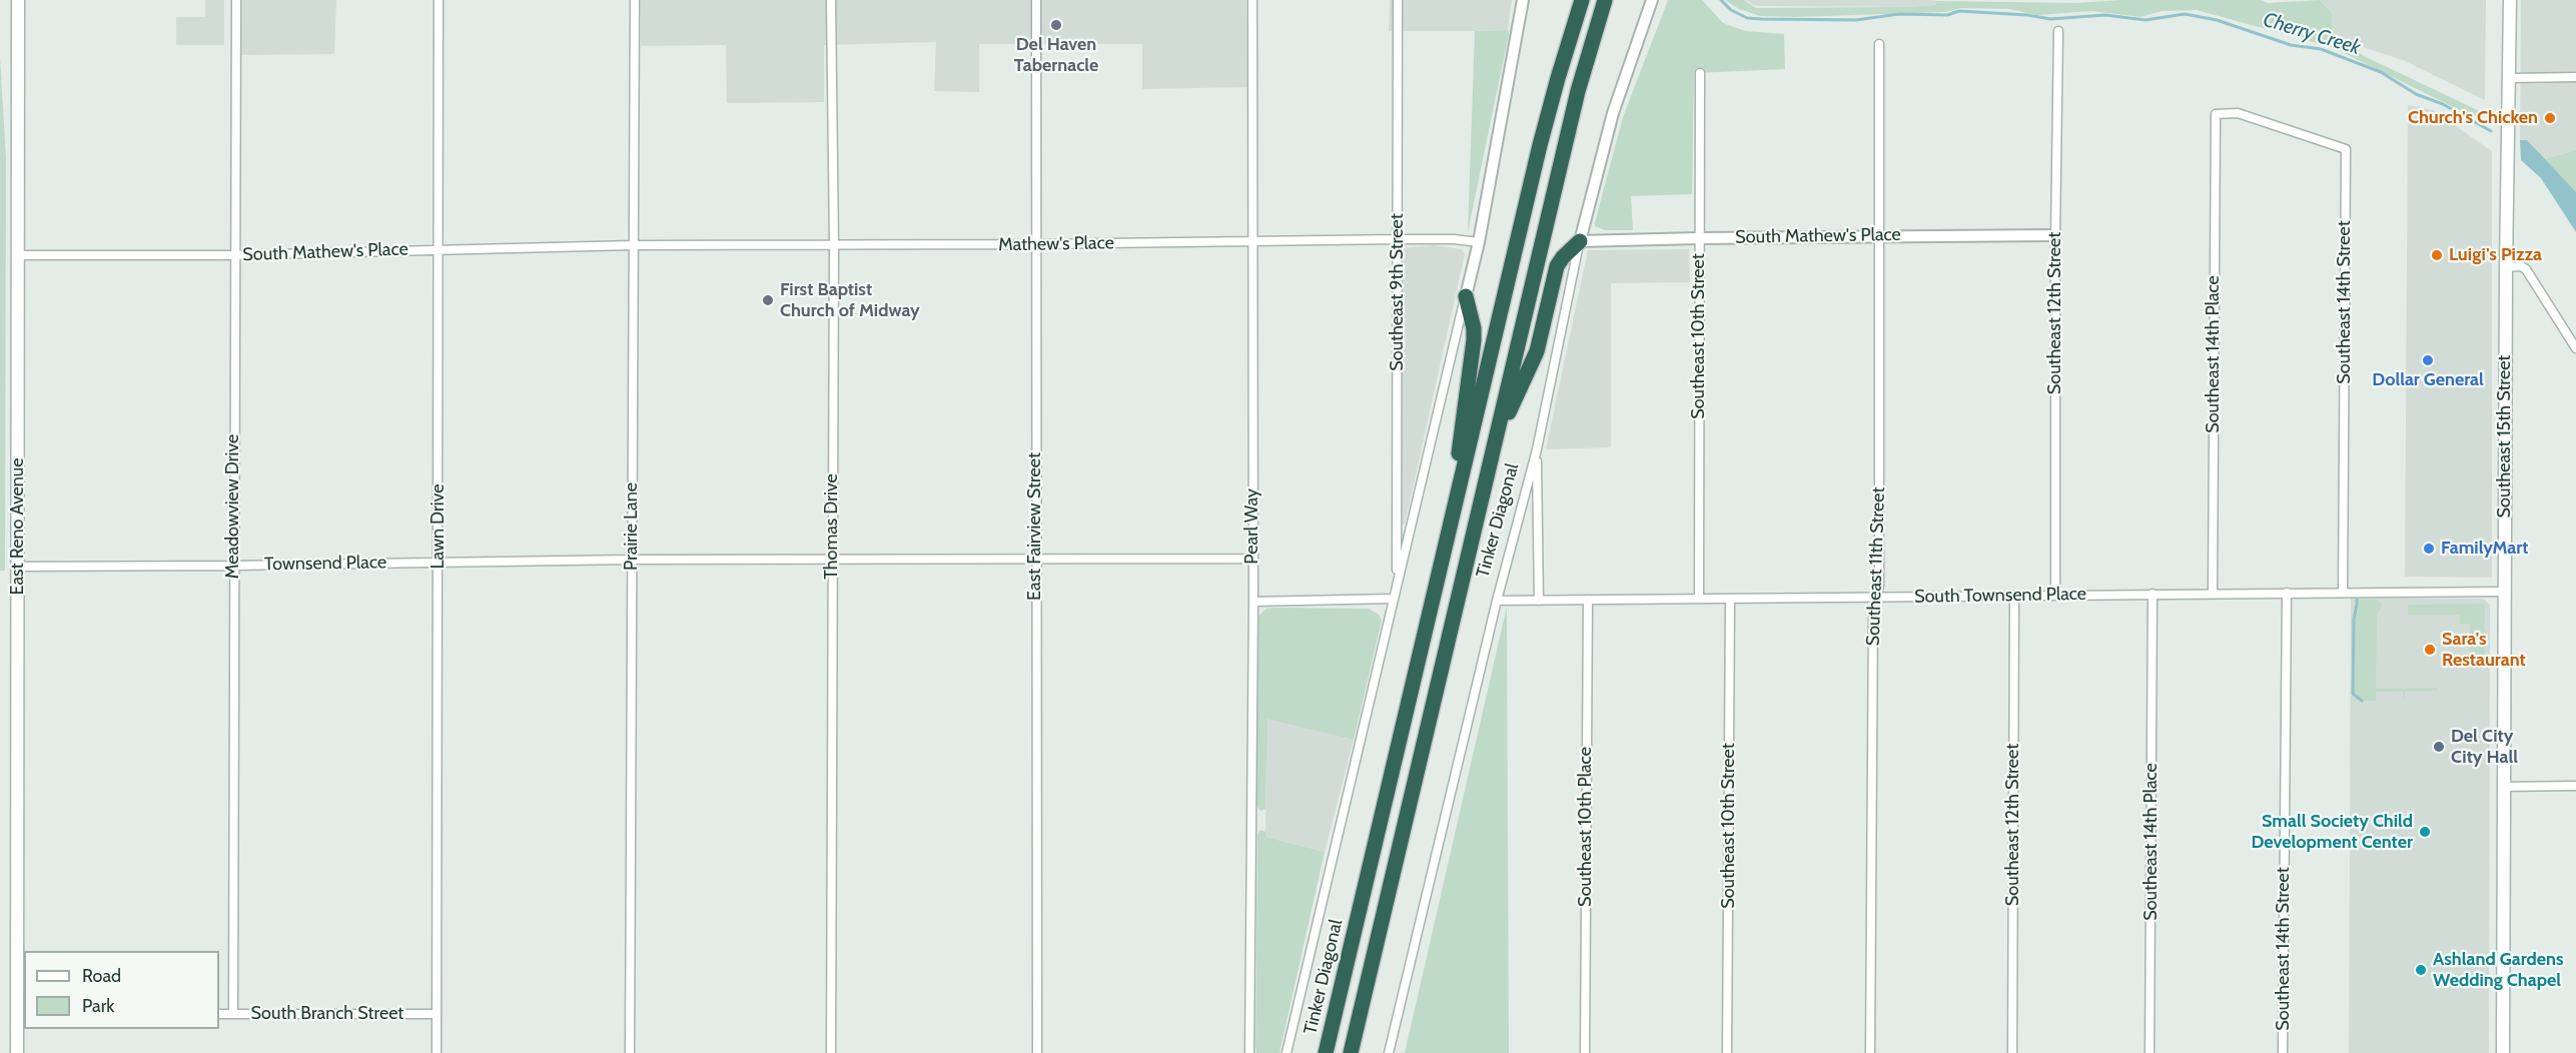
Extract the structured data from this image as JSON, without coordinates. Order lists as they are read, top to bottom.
{
  "streets": {
    "highway": ["Tinker Diagonal"],
    "main road": ["Southeast 15th Street", "East Reno Avenue"],
    "street": [
      "South Mathew's Place",
      "Mathew's Place",
      "Southeast 9th Street",
      "Southeast 14th Street",
      "Southeast 12th Street",
      "Southeast 10th Street",
      "Southeast 14th Place",
      "Meadowview Drive",
      "Lawn Drive",
      "Prairie Lane",
      "Thomas Drive",
      "East Fairview Street",
      "Pearl Way",
      "Townsend Place",
      "Southeast 11th Street",
      "South Townsend Place",
      "Southeast 10th Place",
      "South Branch Street"
    ]
  },
  "crossings": [
    ["South Mathew's Place", "Mathew's Place"],
    ["South Mathew's Place", "Southeast 12th Street"],
    ["South Mathew's Place", "Southeast 10th Street"],
    ["South Mathew's Place", "Meadowview Drive"],
    ["South Mathew's Place", "Tinker Diagonal"],
    ["South Mathew's Place", "East Reno Avenue"],
    ["South Mathew's Place", "Lawn Drive"],
    ["South Mathew's Place", "Prairie Lane"],
    ["South Mathew's Place", "Southeast 11th Street"],
    ["Mathew's Place", "Southeast 9th Street"],
    ["Mathew's Place", "Tinker Diagonal"],
    ["Mathew's Place", "Prairie Lane"],
    ["Mathew's Place", "Thomas Drive"],
    ["Mathew's Place", "East Fairview Street"],
    ["Mathew's Place", "Pearl Way"],
    ["Southeast 9th Street", "Tinker Diagonal"],
    ["Southeast 14th Street", "Southeast 14th Place"],
    ["Southeast 14th Street", "South Townsend Place"],
    ["Southeast 12th Street", "South Townsend Place"],
    ["Southeast 10th Street", "South Townsend Place"],
    ["Southeast 14th Place", "South Townsend Place"],
    ["Southeast 15th Street", "South Townsend Place"],
    ["Meadowview Drive", "Townsend Place"],
    ["Meadowview Drive", "South Branch Street"],
    ["Tinker Diagonal", "South Townsend Place"],
    ["East Reno Avenue", "Townsend Place"],
    ["Lawn Drive", "Townsend Place"],
    ["Lawn Drive", "South Branch Street"],
    ["Prairie Lane", "Townsend Place"],
    ["Southeast 11th Street", "South Townsend Place"],
    ["South Townsend Place", "Southeast 10th Place"]
  ],
  "water": ["Cherry Creek"],
  "places": [
    "Del Haven Tabernacle",
    "Church's Chicken",
    "Luigi's Pizza",
    "First Baptist Church of Midway",
    "Dollar General",
    "FamilyMart",
    "Sara's Restaurant",
    "Del City City Hall",
    "Small Society Child Development Center",
    "Ashland Gardens Wedding Chapel"
  ],
  "legend": ["Road", "Park"]
}
